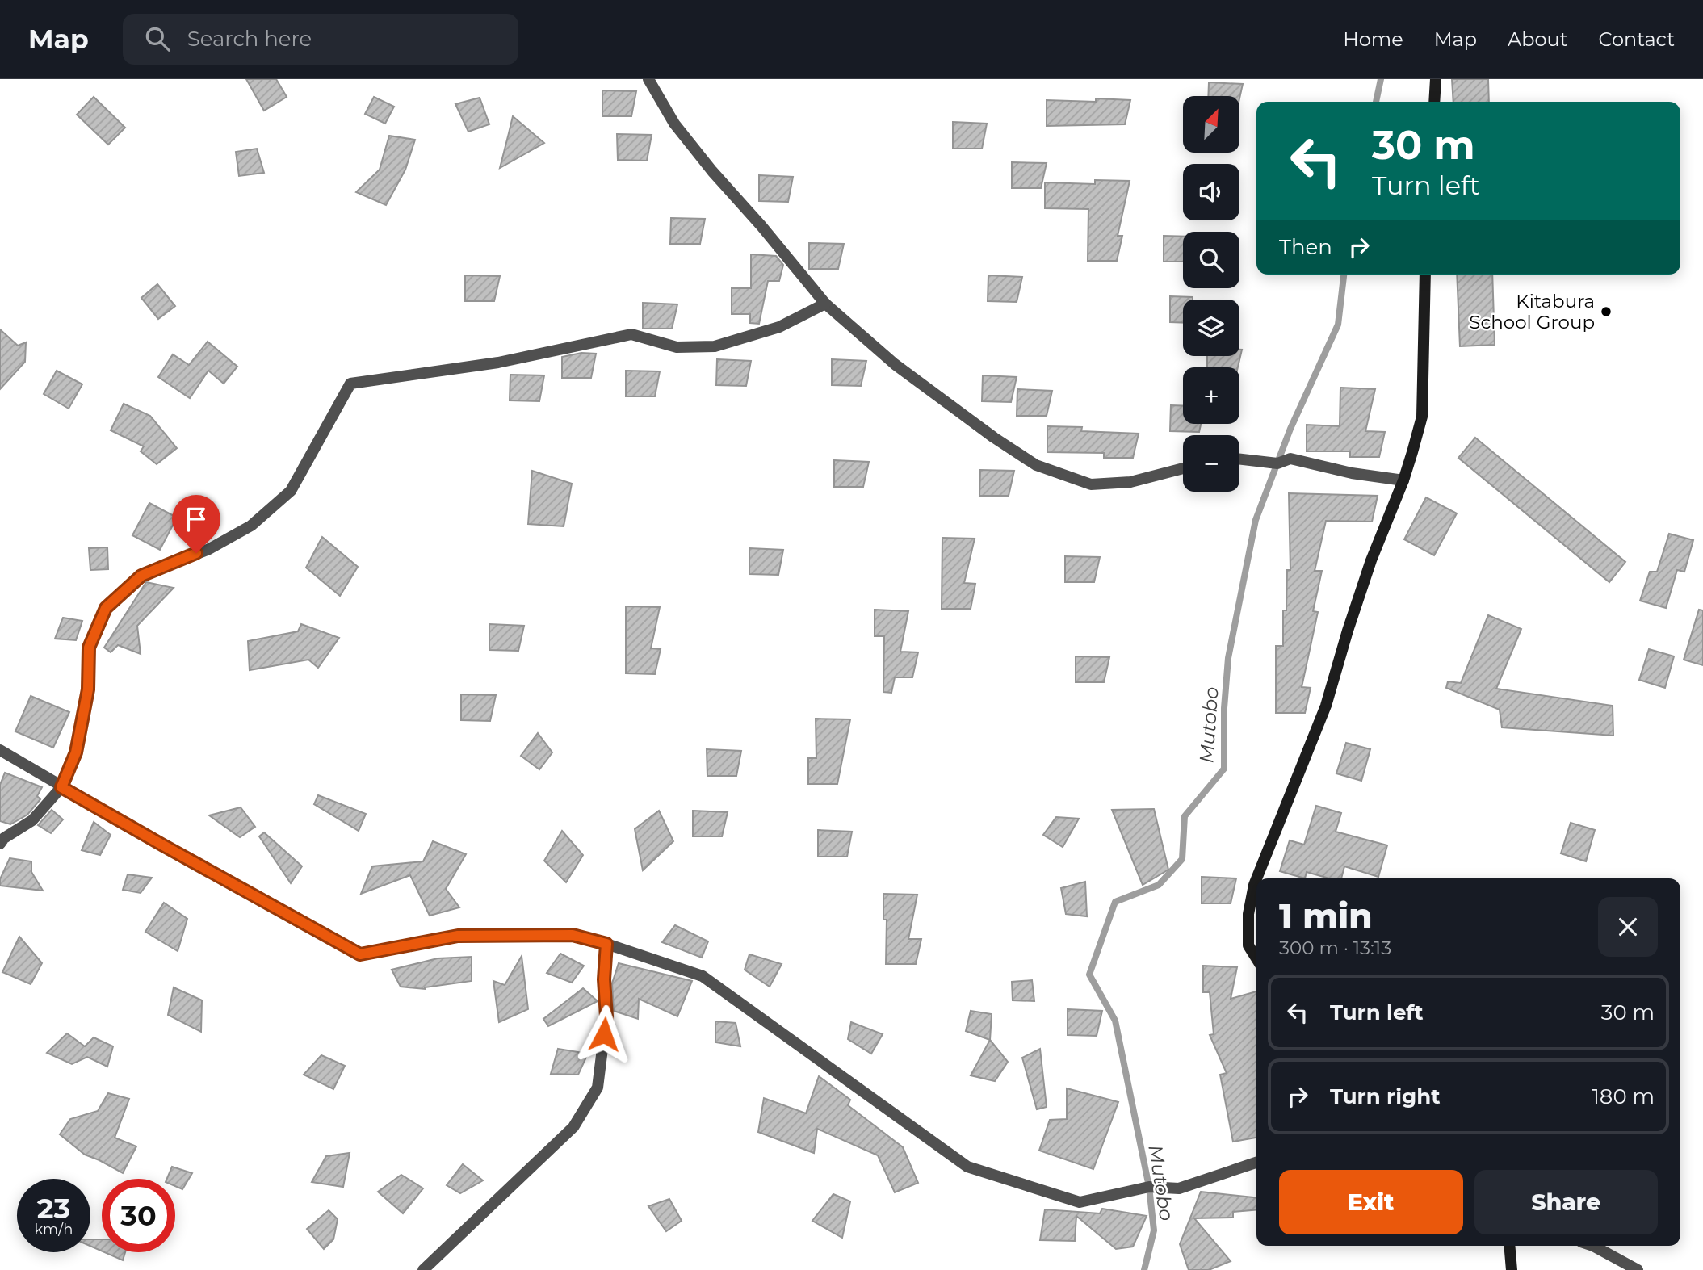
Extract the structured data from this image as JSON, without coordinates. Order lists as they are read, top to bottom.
{
  "water": ["Mutobo"],
  "places": ["Kitabura School Group"],
  "north": "top right",
  "page": {
    "header": "Map",
    "search": "Search here",
    "nav": [
      "Home",
      "Map",
      "About",
      "Contact"
    ],
    "map_buttons": ["+", "−"],
    "turn": ["30 m", "Turn left"],
    "then": "Then",
    "heading": ["1 min", "300 m · 13:13"],
    "list": [
      {
        "name": "Turn left",
        "value": "30 m"
      },
      {
        "name": "Turn right",
        "value": "180 m"
      }
    ],
    "buttons": ["Exit", "Share"],
    "speed": "23 km/h",
    "limit": "30"
  }
}
